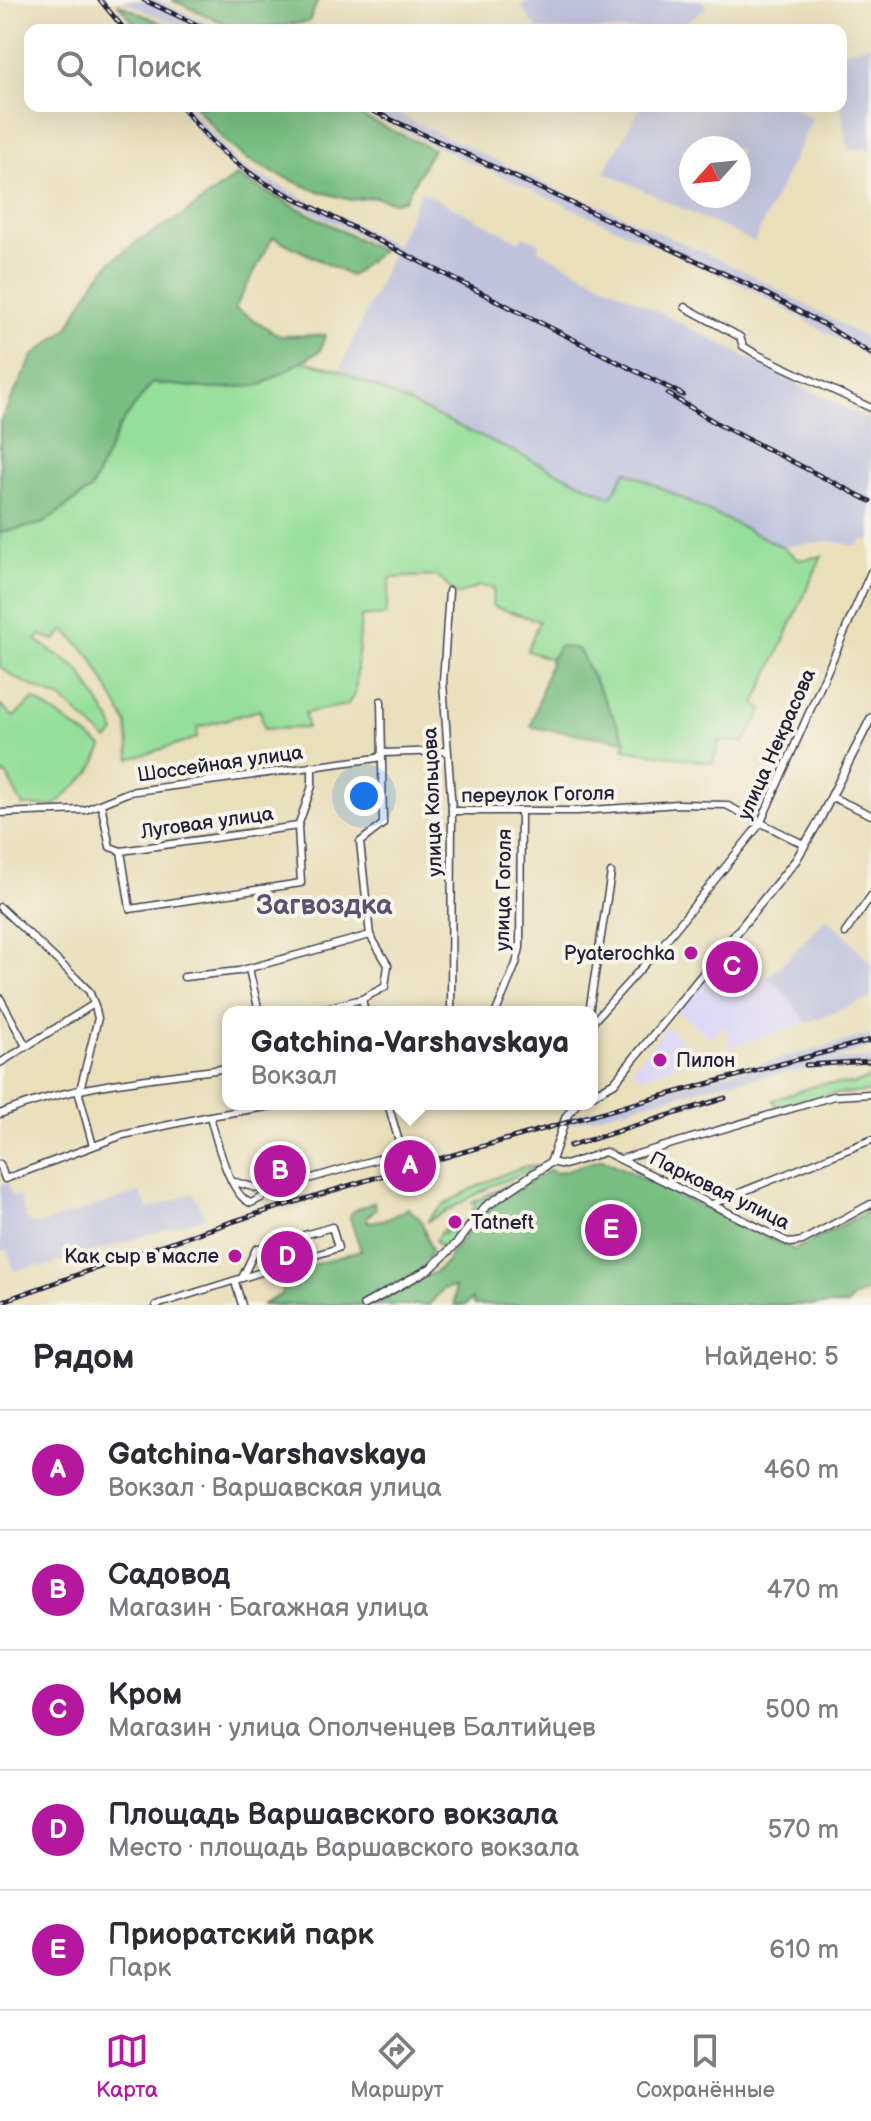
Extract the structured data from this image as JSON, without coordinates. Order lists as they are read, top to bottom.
{
  "streets": {
    "street": [
      "улица Некрасова",
      "Шоссейная улица",
      "переулок Гоголя",
      "улица Кольцова",
      "Луговая улица",
      "улица Гоголя",
      "Парковая улица"
    ]
  },
  "crossings": [
    ["улица Некрасова", "переулок Гоголя"],
    ["Шоссейная улица", "улица Кольцова"],
    ["переулок Гоголя", "улица Кольцова"],
    ["переулок Гоголя", "улица Гоголя"]
  ],
  "districts": ["Загвоздка"],
  "places": [
    "Pyaterochka",
    "Пилон",
    "Tatneft",
    "Как сыр в масле"
  ],
  "north": "bottom left",
  "page": {
    "search": "Поиск",
    "pins": [
      "C",
      "A",
      "B",
      "E",
      "D"
    ],
    "popup": ["Gatchina-Varshavskaya", "Вокзал"],
    "heading": ["Рядом", "Найдено: 5"],
    "list": [
      {
        "mark": "A",
        "name": "Gatchina-Varshavskaya",
        "note": "Вокзал · Варшавская улица",
        "value": "460 m"
      },
      {
        "mark": "B",
        "name": "Садовод",
        "note": "Магазин · Багажная улица",
        "value": "470 m"
      },
      {
        "mark": "C",
        "name": "Кром",
        "note": "Магазин · улица Ополченцев Балтийцев",
        "value": "500 m"
      },
      {
        "mark": "D",
        "name": "Площадь Варшавского вокзала",
        "note": "Место · площадь Варшавского вокзала",
        "value": "570 m"
      },
      {
        "mark": "E",
        "name": "Приоратский парк",
        "note": "Парк",
        "value": "610 m"
      }
    ],
    "nav": ["Карта", "Маршрут", "Сохранённые"]
  }
}
